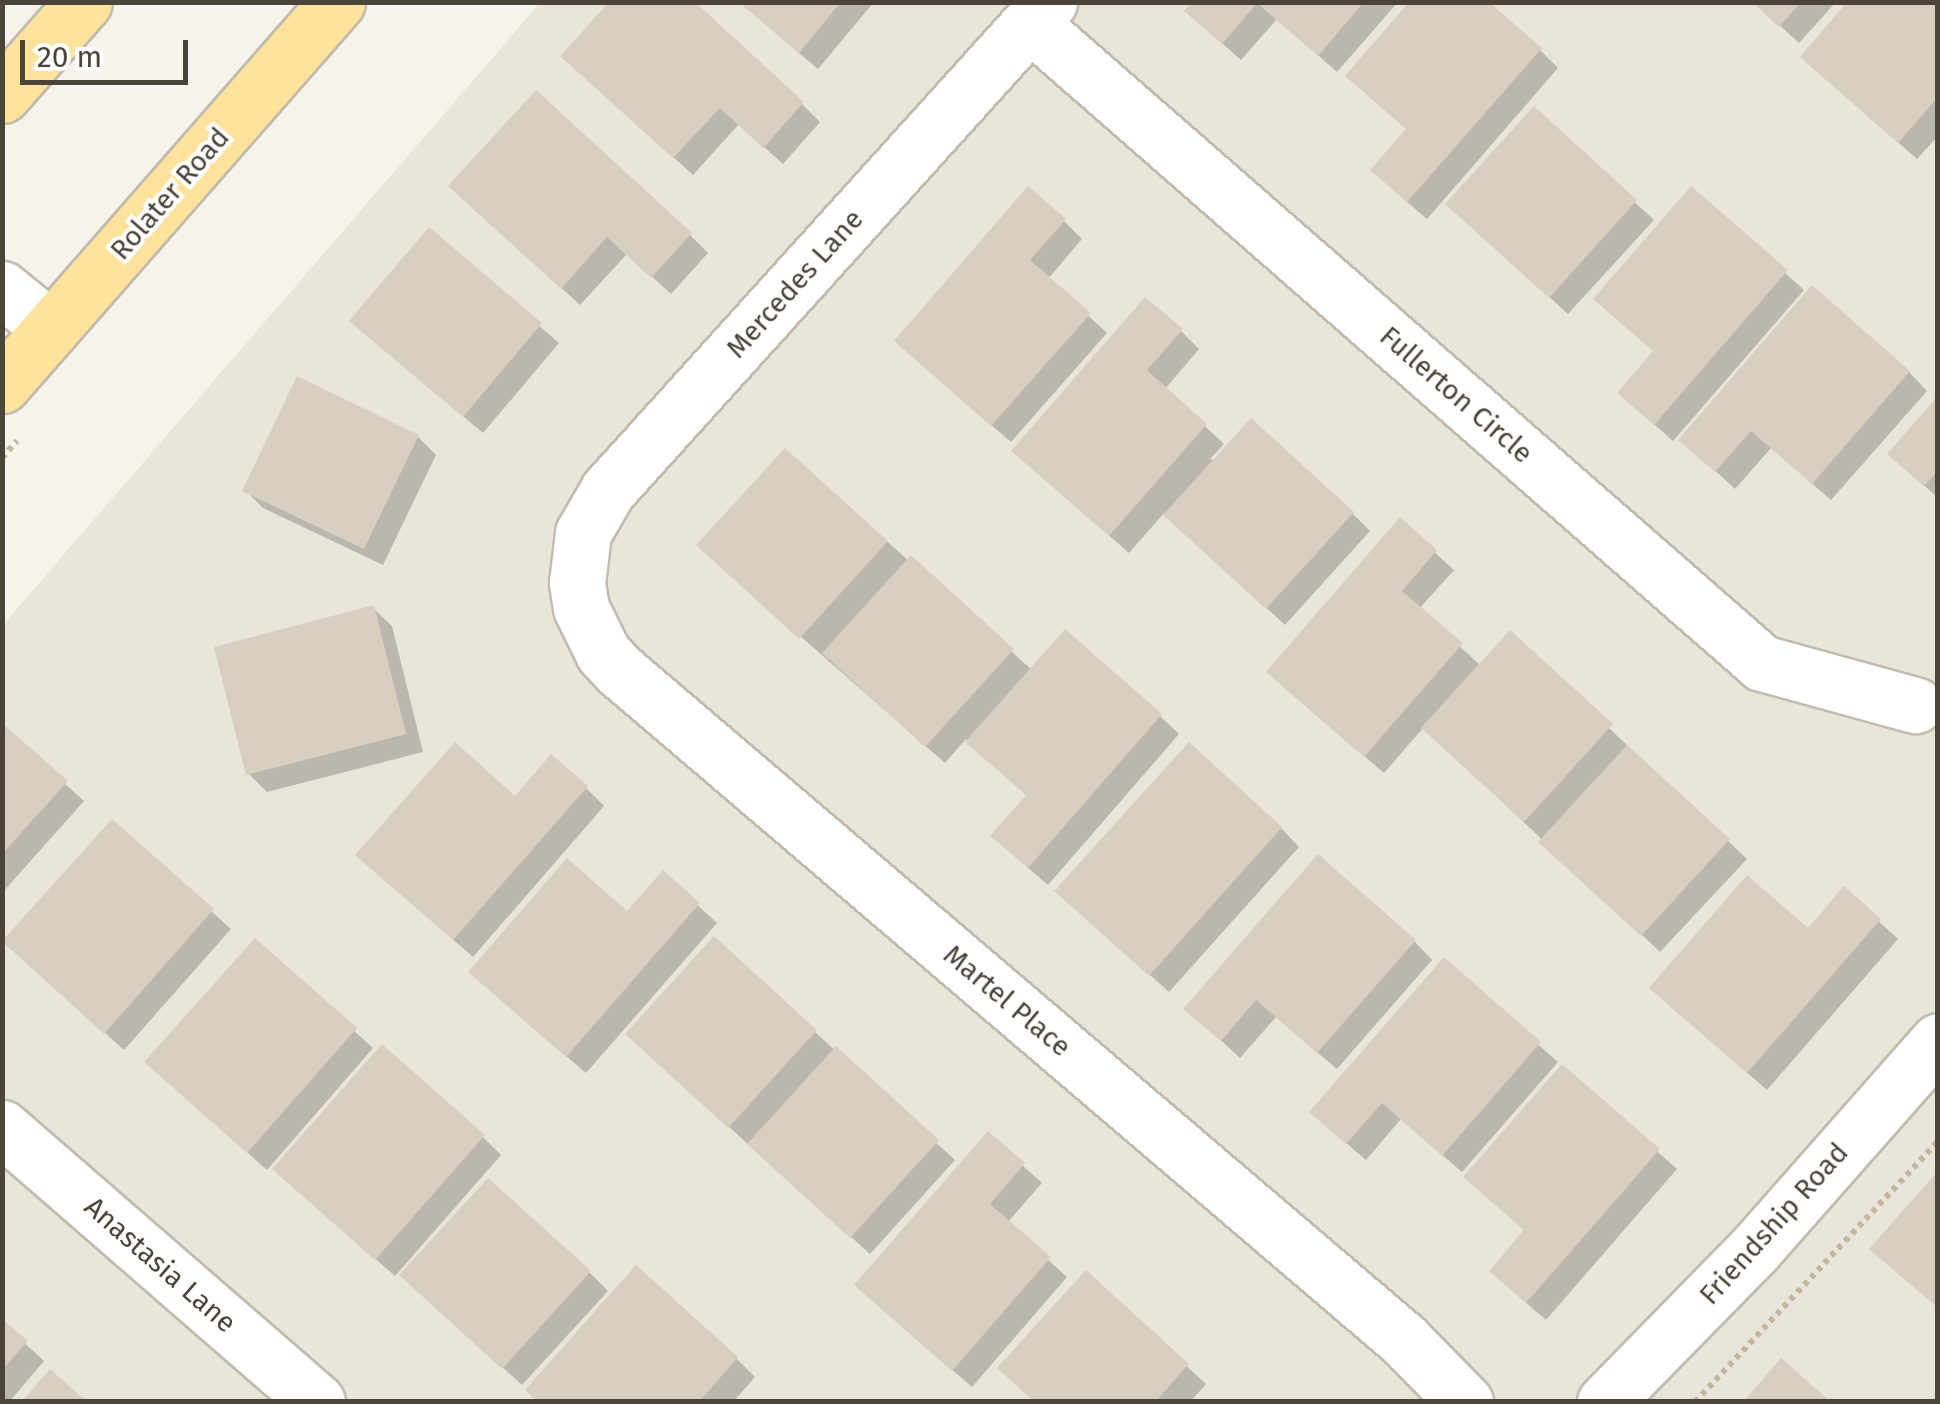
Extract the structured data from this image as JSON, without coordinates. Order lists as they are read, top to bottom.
{
  "streets": {
    "main road": ["Rolater Road"],
    "street": [
      "Mercedes Lane",
      "Fullerton Circle",
      "Martel Place",
      "Friendship Road",
      "Anastasia Lane"
    ]
  },
  "crossings": [
    ["Mercedes Lane", "Fullerton Circle"],
    ["Mercedes Lane", "Martel Place"]
  ],
  "scale_bar": "20 m"
}
